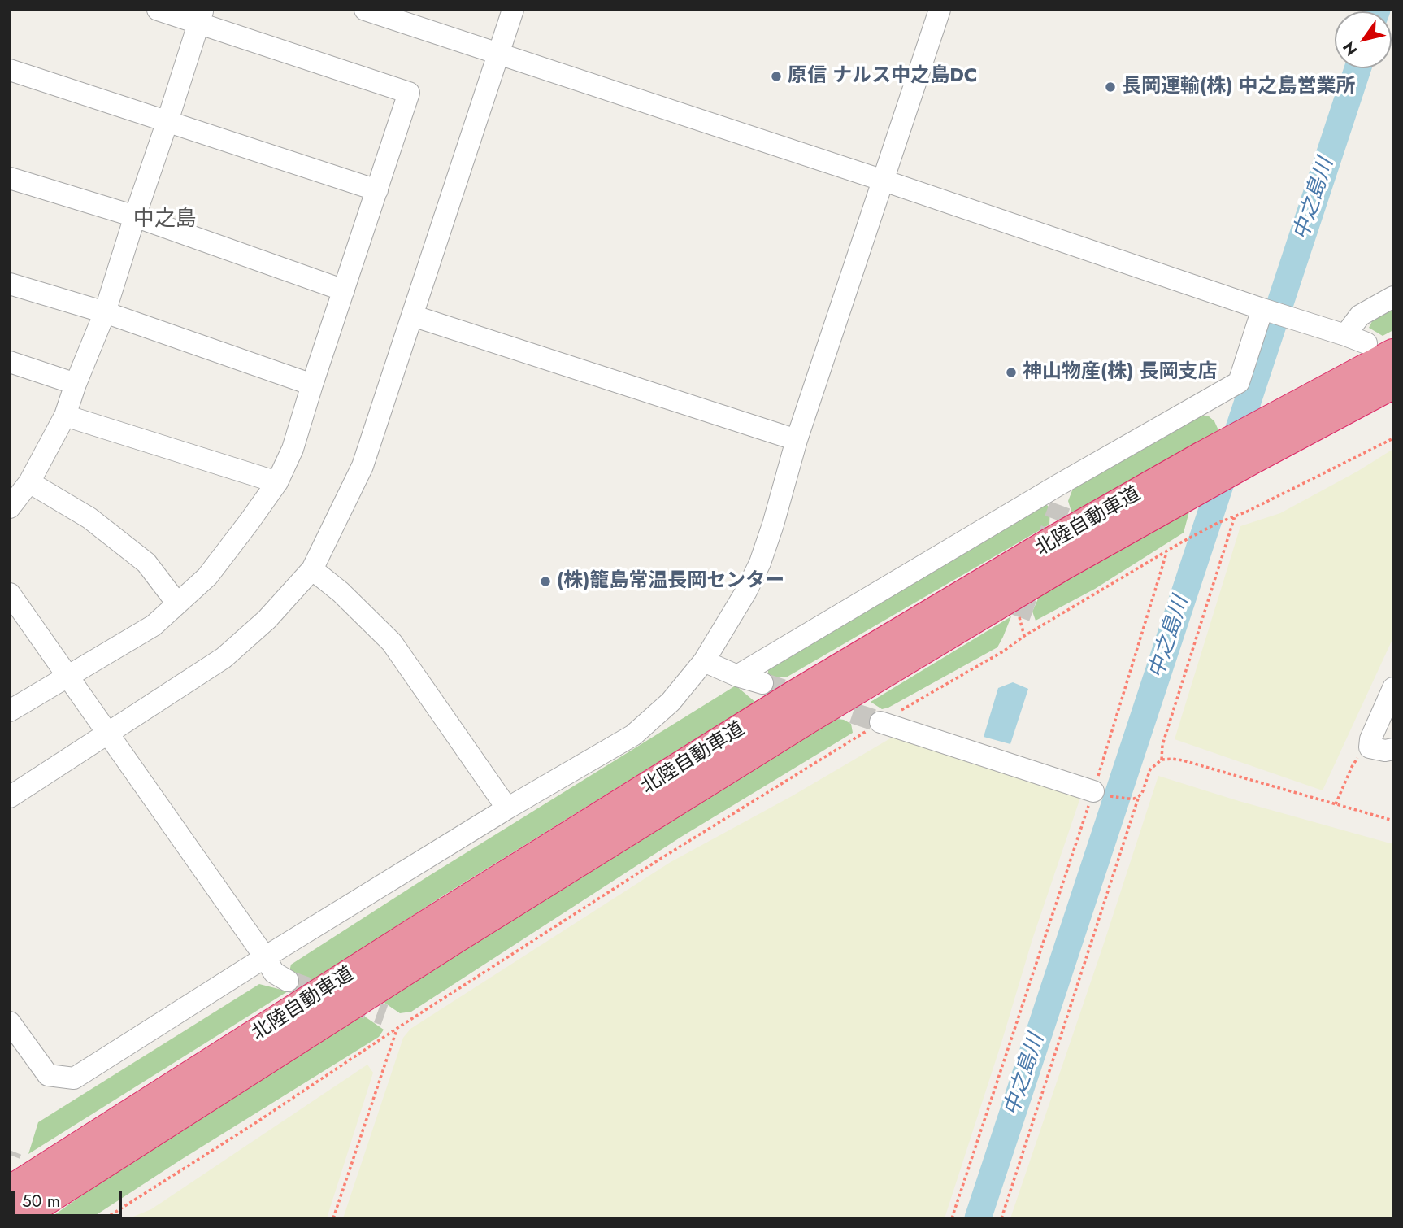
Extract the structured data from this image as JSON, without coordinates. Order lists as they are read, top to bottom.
{
  "streets": {
    "highway": ["北陸自動車道"]
  },
  "districts": ["中之島"],
  "water": ["中之島川"],
  "places": [
    "原信 ナルス中之島DC",
    "長岡運輸(株) 中之島営業所",
    "神山物産(株) 長岡支店",
    "(株)籠島常温長岡センター"
  ],
  "scale_bar": "50 m",
  "north": "bottom left"
}
